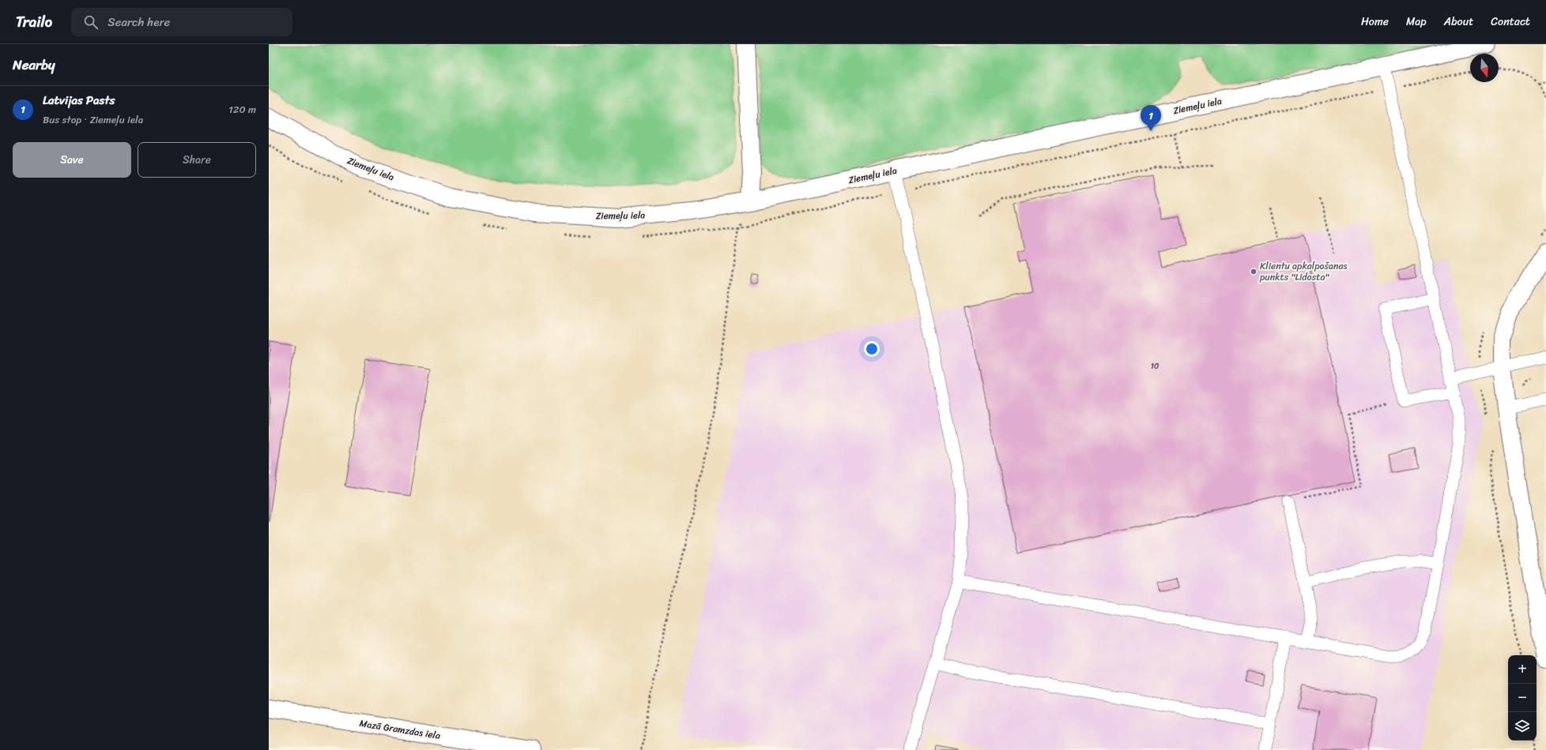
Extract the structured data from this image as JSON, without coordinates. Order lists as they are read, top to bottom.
{
  "streets": {
    "street": ["Ziemeļu iela", "Mazā Gramzdas iela"]
  },
  "places": ["Klientu apkalpošanas punkts \"Lidosta\""],
  "house_numbers": ["10"],
  "north": "bottom",
  "page": {
    "header": "Trailo",
    "search": "Search here",
    "nav": [
      "Home",
      "Map",
      "About",
      "Contact"
    ],
    "heading": "Nearby",
    "list": [
      {
        "mark": "1",
        "name": "Latvijas Pasts",
        "note": "Bus stop · Ziemeļu iela",
        "value": "120 m"
      }
    ],
    "pins": "1",
    "buttons": ["Save", "Share"],
    "map_buttons": ["+", "−"]
  }
}
